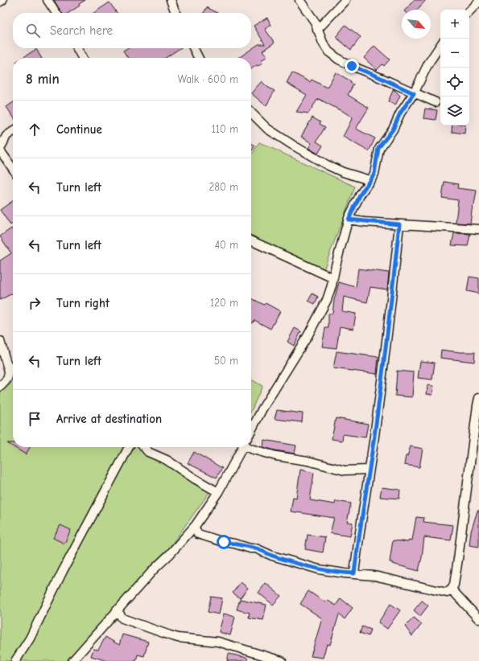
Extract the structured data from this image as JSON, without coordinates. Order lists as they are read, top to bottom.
{
  "north": "bottom right",
  "page": {
    "map_buttons": ["+", "−"],
    "search": "Search here",
    "heading": ["8 min", "Walk · 600 m"],
    "list": [
      ["Continue", "110 m"],
      ["Turn left", "280 m"],
      ["Turn left", "40 m"],
      ["Turn right", "120 m"],
      ["Turn left", "50 m"],
      "Arrive at destination"
    ]
  }
}
